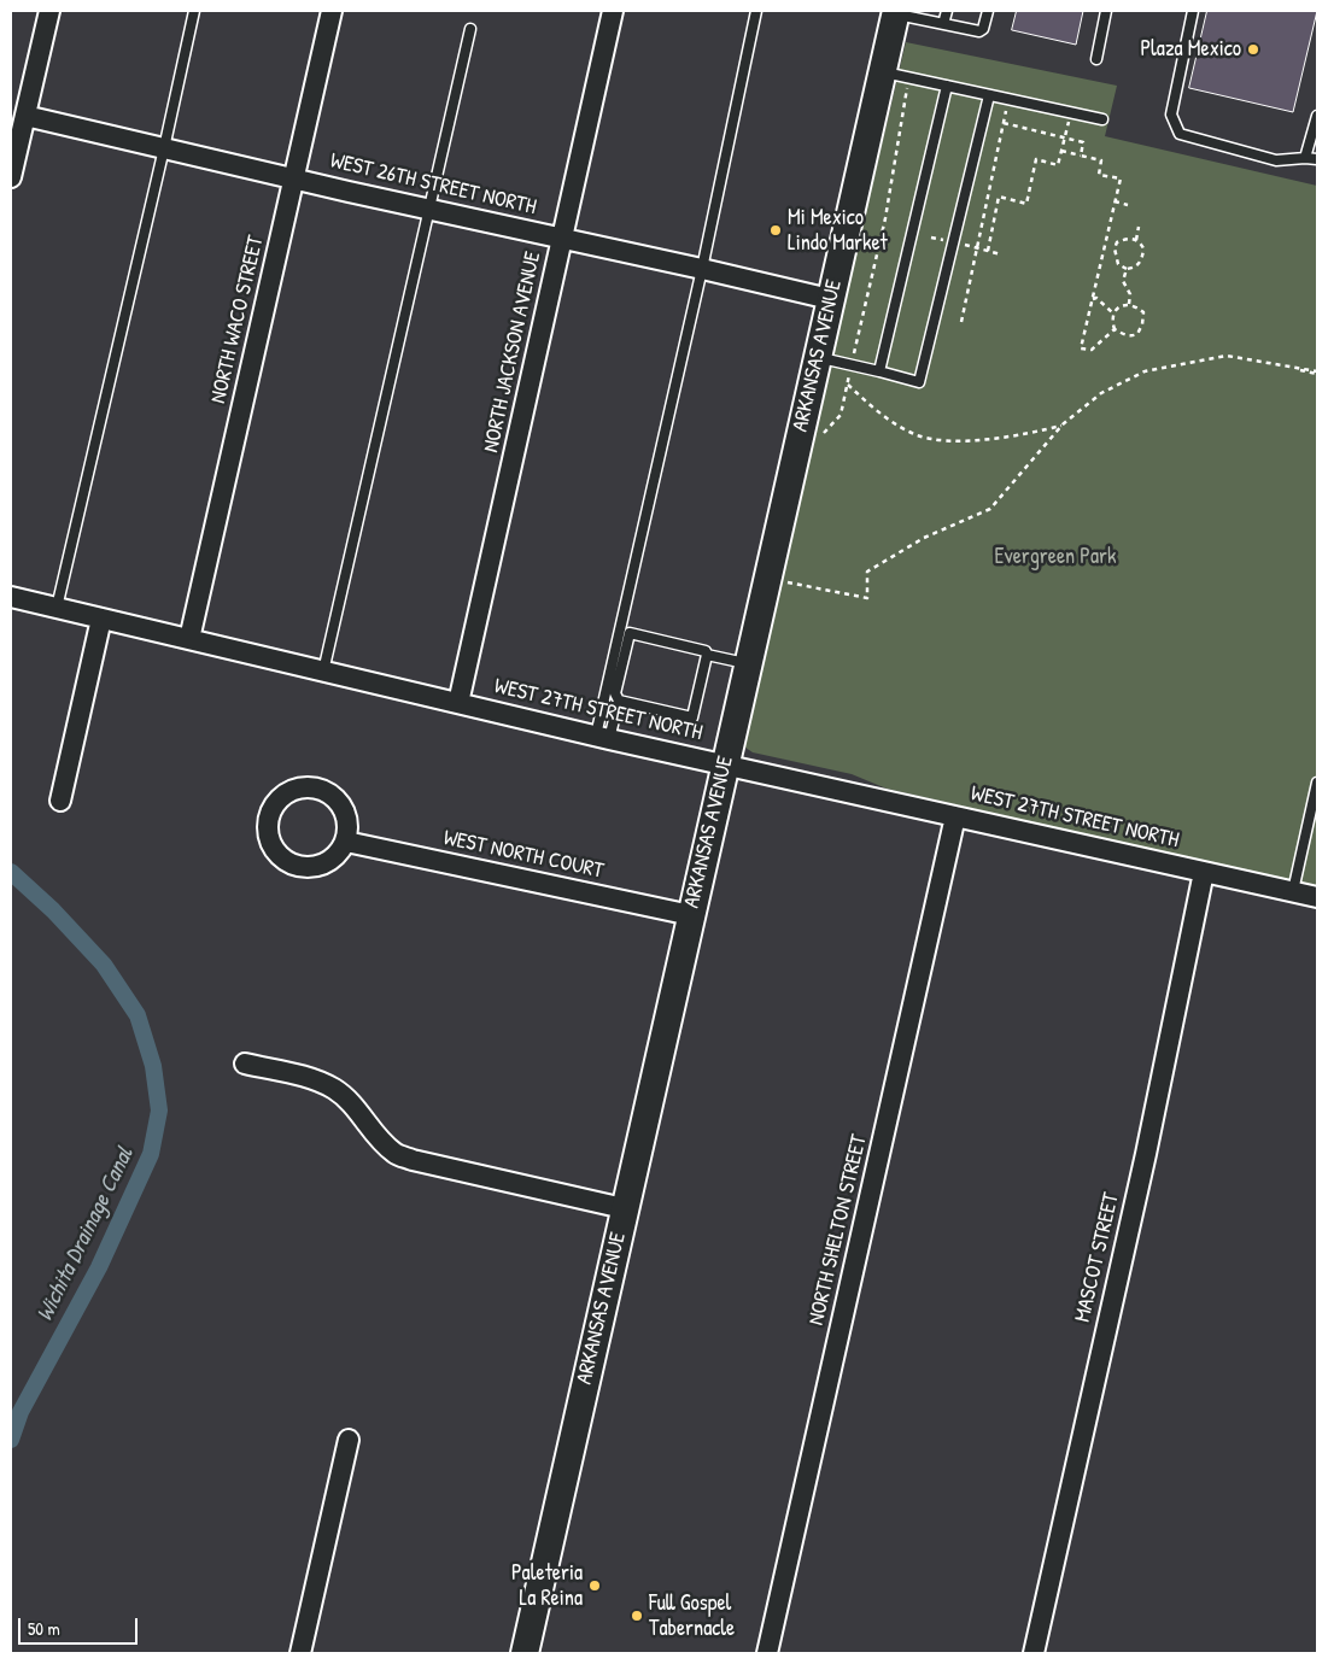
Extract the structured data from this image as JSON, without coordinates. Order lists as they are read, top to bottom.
{
  "streets": {
    "street": [
      "WEST 26TH STREET NORTH",
      "NORTH WACO STREET",
      "NORTH JACKSON AVENUE",
      "ARKANSAS AVENUE",
      "WEST 27TH STREET NORTH",
      "WEST NORTH COURT",
      "NORTH SHELTON STREET",
      "MASCOT STREET"
    ]
  },
  "crossings": [
    ["WEST 26TH STREET NORTH", "NORTH WACO STREET"],
    ["WEST 26TH STREET NORTH", "NORTH JACKSON AVENUE"],
    ["WEST 26TH STREET NORTH", "ARKANSAS AVENUE"],
    ["NORTH WACO STREET", "WEST 27TH STREET NORTH"],
    ["NORTH JACKSON AVENUE", "WEST 27TH STREET NORTH"],
    ["ARKANSAS AVENUE", "WEST 27TH STREET NORTH"],
    ["ARKANSAS AVENUE", "WEST NORTH COURT"],
    ["WEST 27TH STREET NORTH", "NORTH SHELTON STREET"],
    ["WEST 27TH STREET NORTH", "MASCOT STREET"]
  ],
  "water": ["Wichita Drainage Canal"],
  "parks": ["Evergreen Park"],
  "places": [
    "Plaza Mexico",
    "Mi Mexico Lindo Market",
    "Paleteria La Reina",
    "Full Gospel Tabernacle"
  ],
  "scale_bar": "50 m"
}
